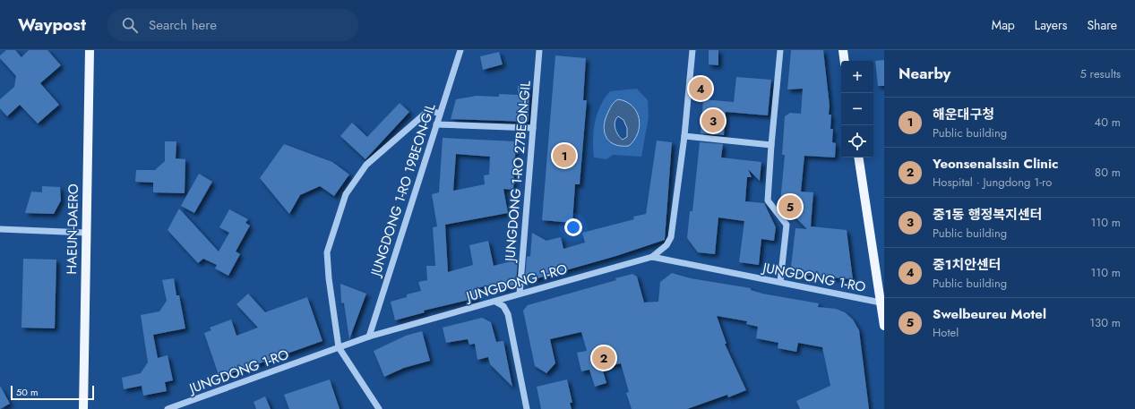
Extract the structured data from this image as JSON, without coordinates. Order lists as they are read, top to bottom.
{
  "streets": {
    "main road": ["HAEUN-DAERO"],
    "street": ["JUNGDONG 1-RO 27BEON-GIL", "JUNGDONG 1-RO 19BEON-GIL", "JUNGDONG 1-RO"]
  },
  "crossings": [
    ["JUNGDONG 1-RO 27BEON-GIL", "JUNGDONG 1-RO"],
    ["JUNGDONG 1-RO 19BEON-GIL", "JUNGDONG 1-RO"]
  ],
  "scale_bar": "50 m",
  "page": {
    "header": "Waypost",
    "search": "Search here",
    "nav": ["Map", "Layers", "Share"],
    "heading": ["Nearby", "5 results"],
    "map_buttons": ["+", "−"],
    "pins": [
      "4",
      "3",
      "1",
      "5",
      "2"
    ],
    "list": [
      {
        "mark": "1",
        "name": "해운대구청",
        "note": "Public building",
        "value": "40 m"
      },
      {
        "mark": "2",
        "name": "Yeonsenalssin Clinic",
        "note": "Hospital · Jungdong 1-ro",
        "value": "80 m"
      },
      {
        "mark": "3",
        "name": "중1동 행정복지센터",
        "note": "Public building",
        "value": "110 m"
      },
      {
        "mark": "4",
        "name": "중1치안센터",
        "note": "Public building",
        "value": "110 m"
      },
      {
        "mark": "5",
        "name": "Swelbeureu Motel",
        "note": "Hotel",
        "value": "130 m"
      }
    ],
    "scale": "50 m"
  }
}
